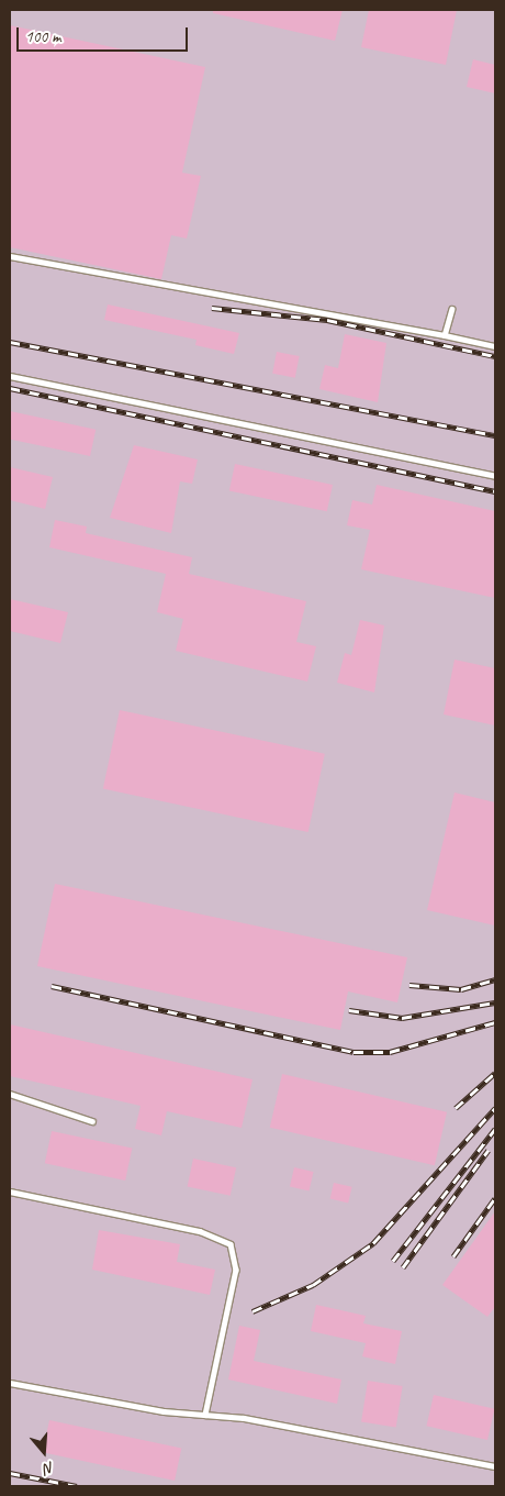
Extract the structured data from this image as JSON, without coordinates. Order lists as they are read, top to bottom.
{
  "scale_bar": "100 m",
  "north": "bottom"
}
